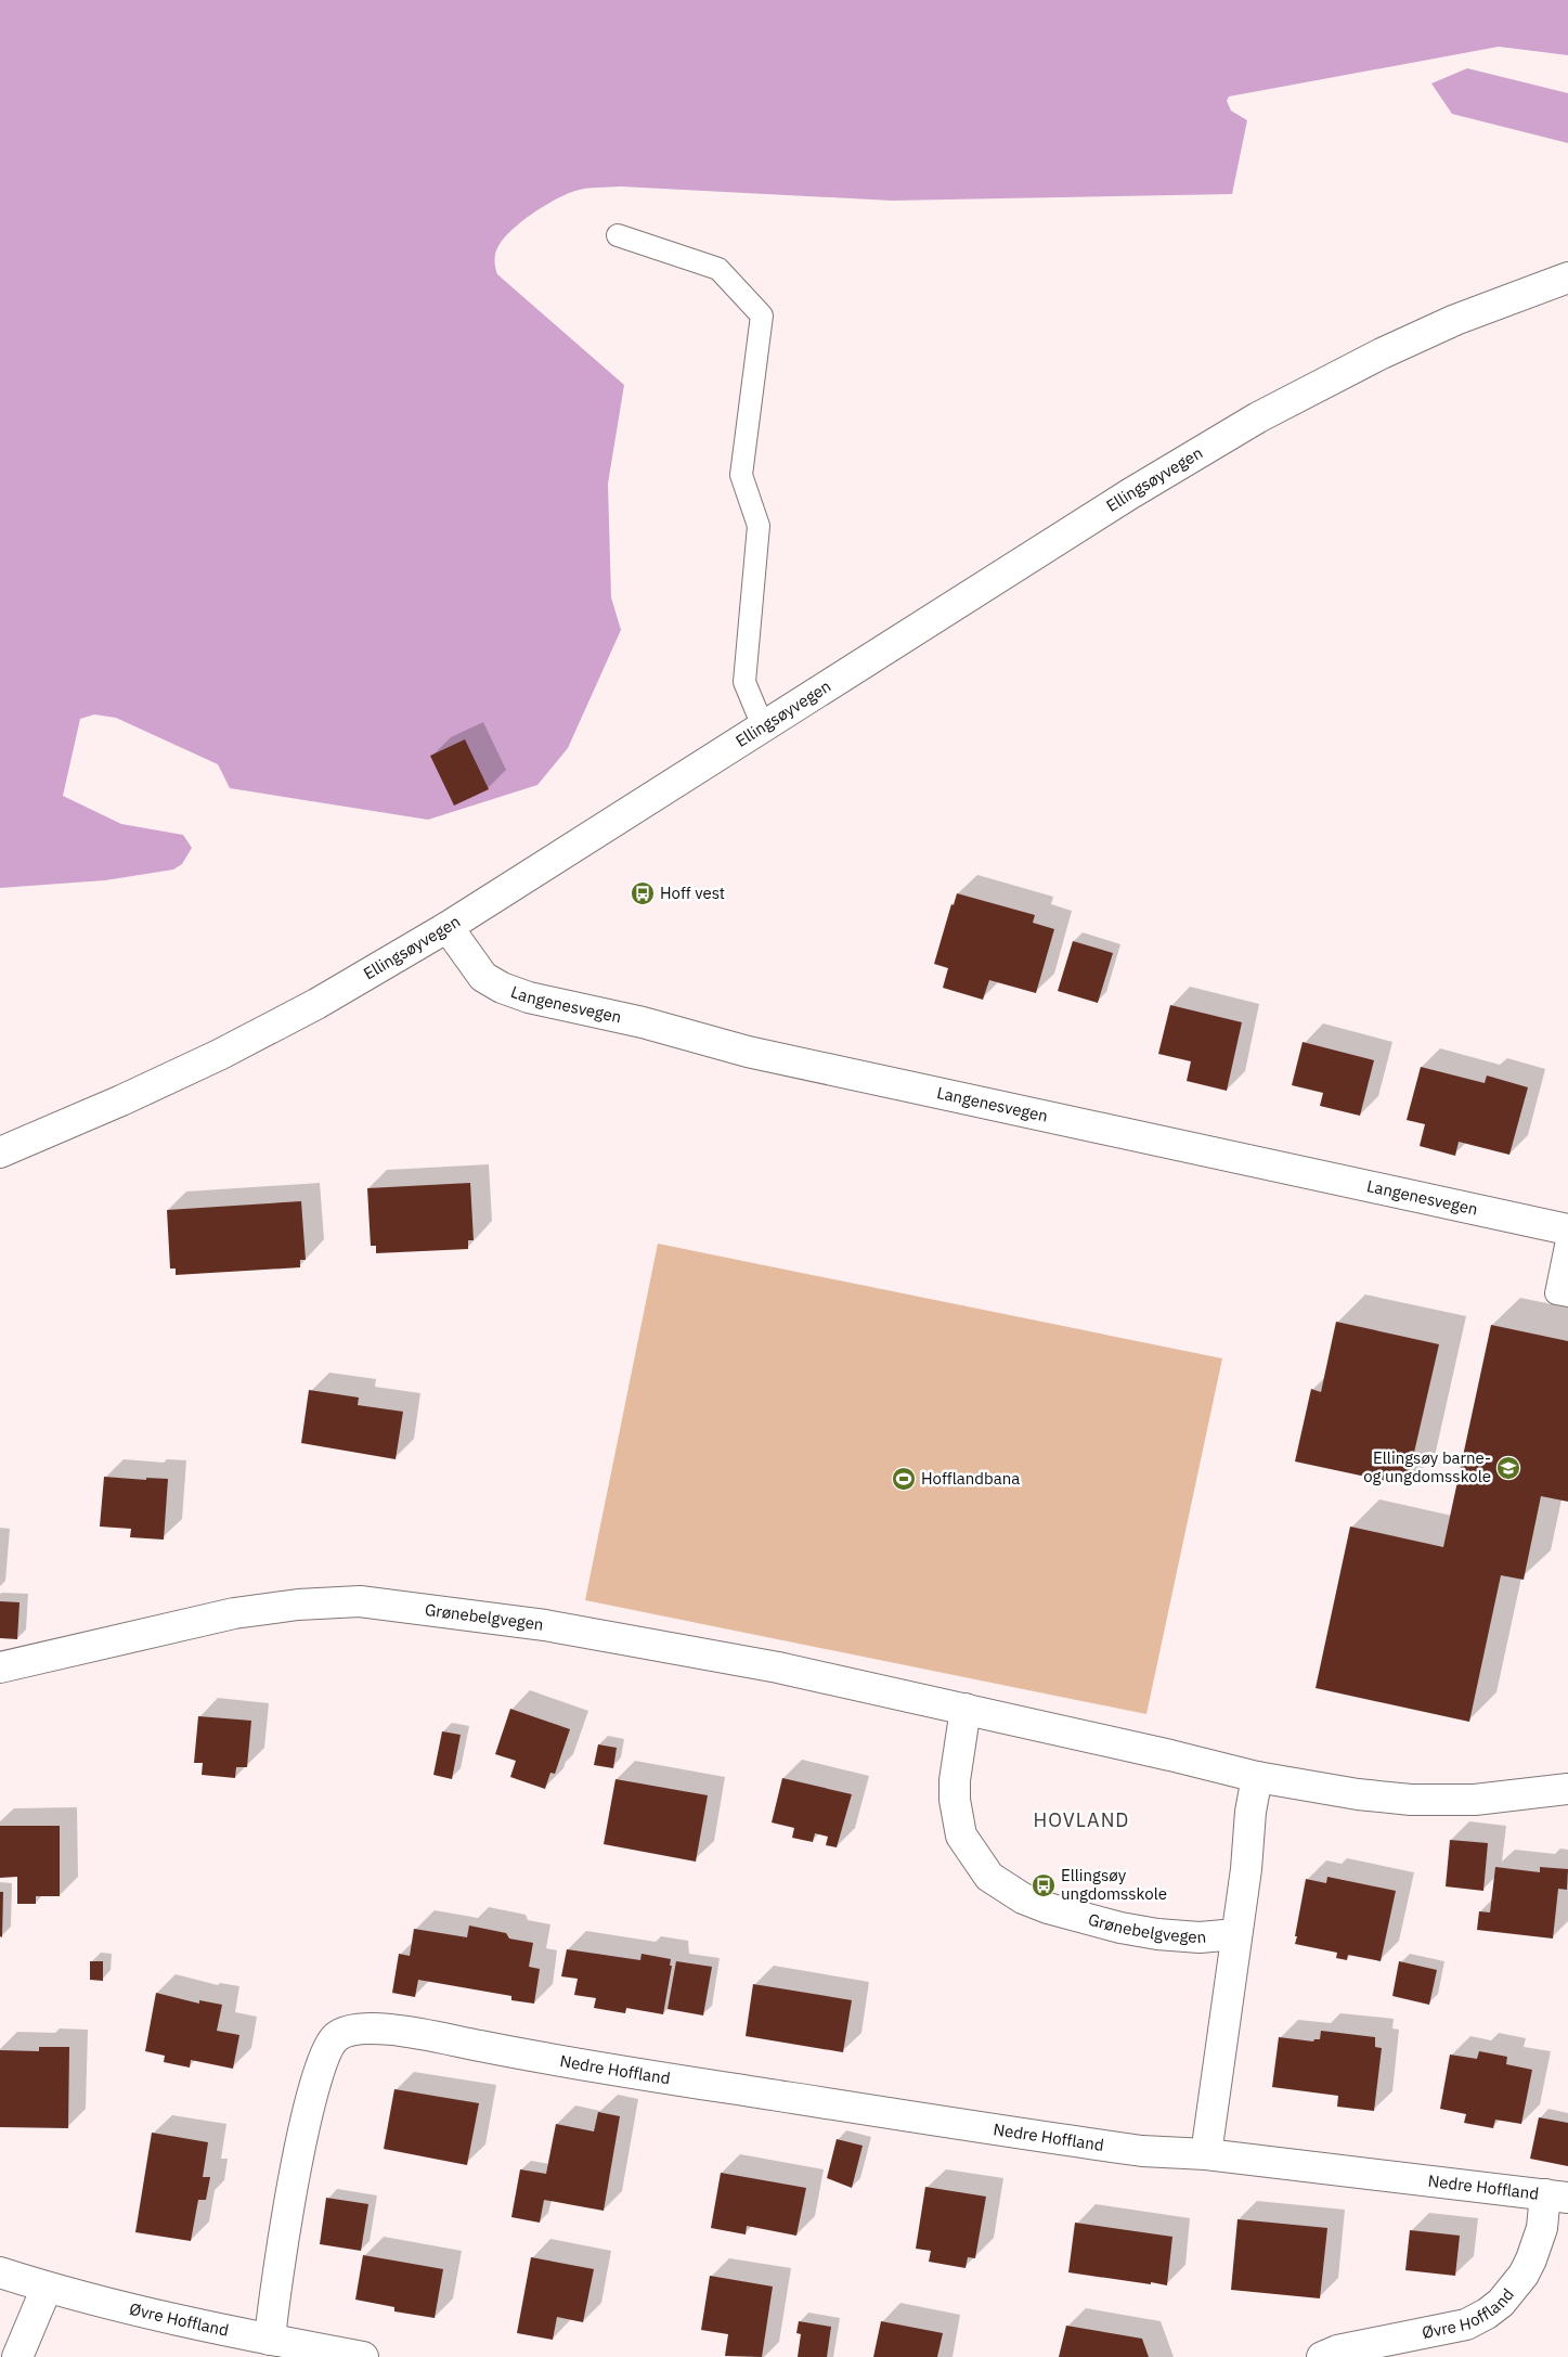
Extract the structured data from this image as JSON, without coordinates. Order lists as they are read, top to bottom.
{
  "streets": {
    "street": [
      "Ellingsøyvegen",
      "Langenesvegen",
      "Grønebelgvegen",
      "Nedre Hoffland",
      "Øvre Hoffland"
    ]
  },
  "crossings": [
    ["Ellingsøyvegen", "Langenesvegen"],
    ["Nedre Hoffland", "Øvre Hoffland"]
  ],
  "districts": ["HOVLAND"],
  "places": {
    "bus stop": ["Hoff vest", "Ellingsøy ungdomsskole"],
    "school or university": ["Ellingsøy barne- og ungdomsskole"],
    "sports": ["Hofflandbana"]
  }
}
